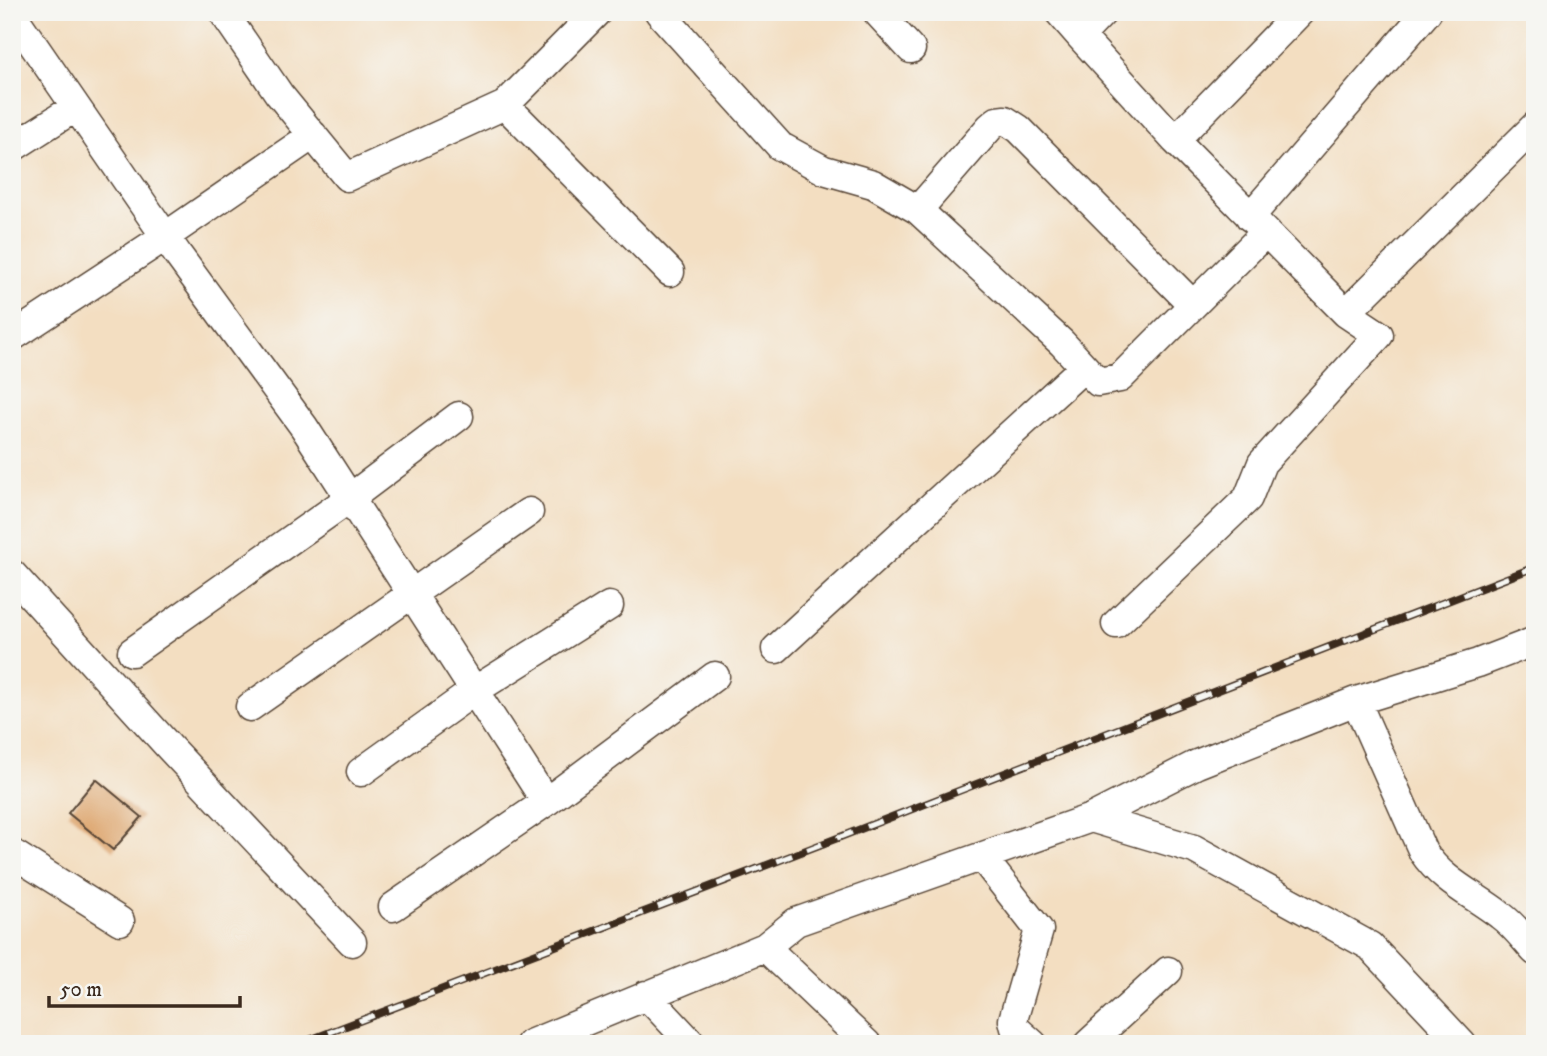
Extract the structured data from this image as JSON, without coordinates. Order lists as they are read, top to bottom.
{
  "scale_bar": "50 m"
}
